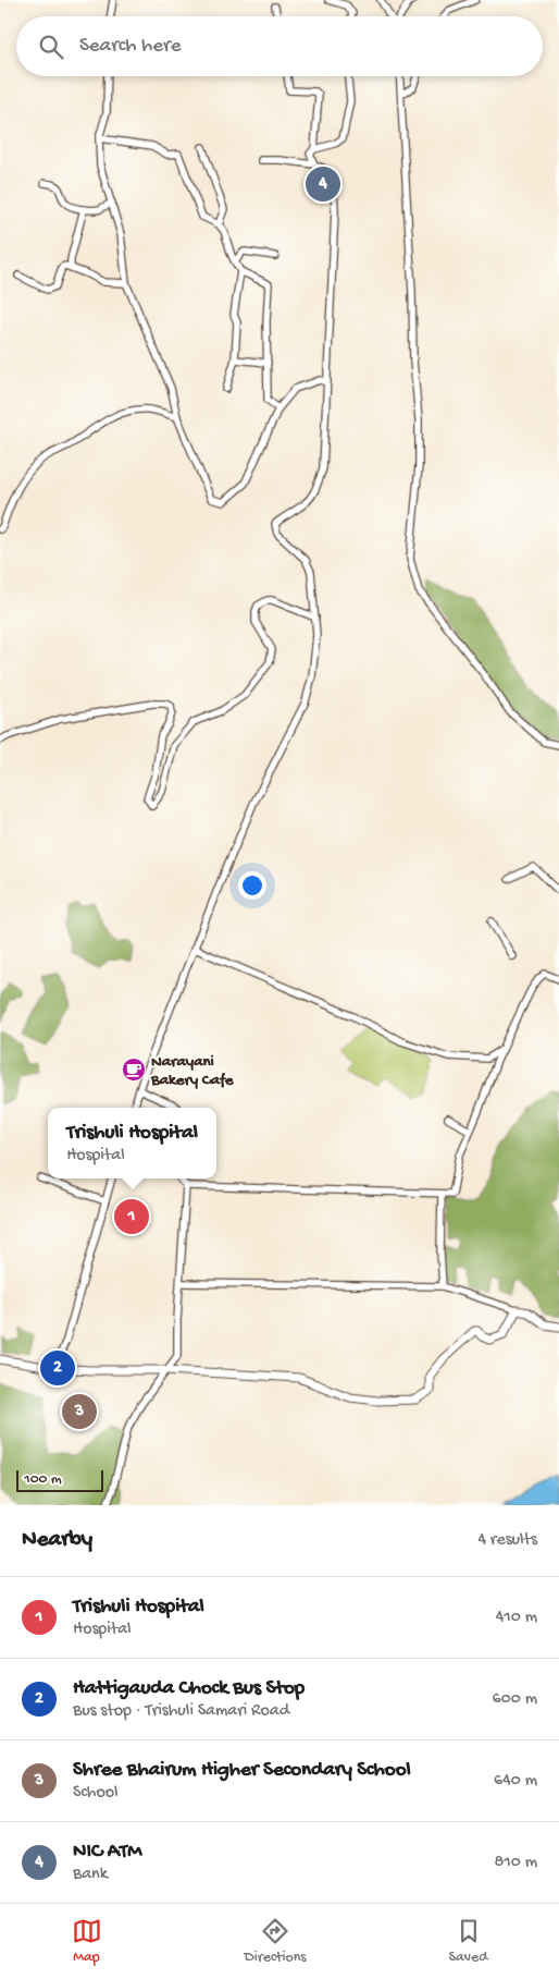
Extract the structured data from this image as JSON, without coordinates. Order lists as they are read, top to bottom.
{
  "places": {
    "cafe": ["Narayani Bakery Cafe"]
  },
  "scale_bar": "100 m",
  "page": {
    "search": "Search here",
    "pins": [
      "4",
      "1",
      "2",
      "3"
    ],
    "popup": ["Trishuli Hospital", "Hospital"],
    "scale": "100 m",
    "heading": ["Nearby", "4 results"],
    "list": [
      {
        "mark": "1",
        "name": "Trishuli Hospital",
        "note": "Hospital",
        "value": "410 m"
      },
      {
        "mark": "2",
        "name": "Hattigauda Chock Bus Stop",
        "note": "Bus stop · Trishuli Samari Road",
        "value": "600 m"
      },
      {
        "mark": "3",
        "name": "Shree Bhairum Higher Secondary School",
        "note": "School",
        "value": "640 m"
      },
      {
        "mark": "4",
        "name": "NIC ATM",
        "note": "Bank",
        "value": "810 m"
      }
    ],
    "nav": ["Map", "Directions", "Saved"]
  }
}
